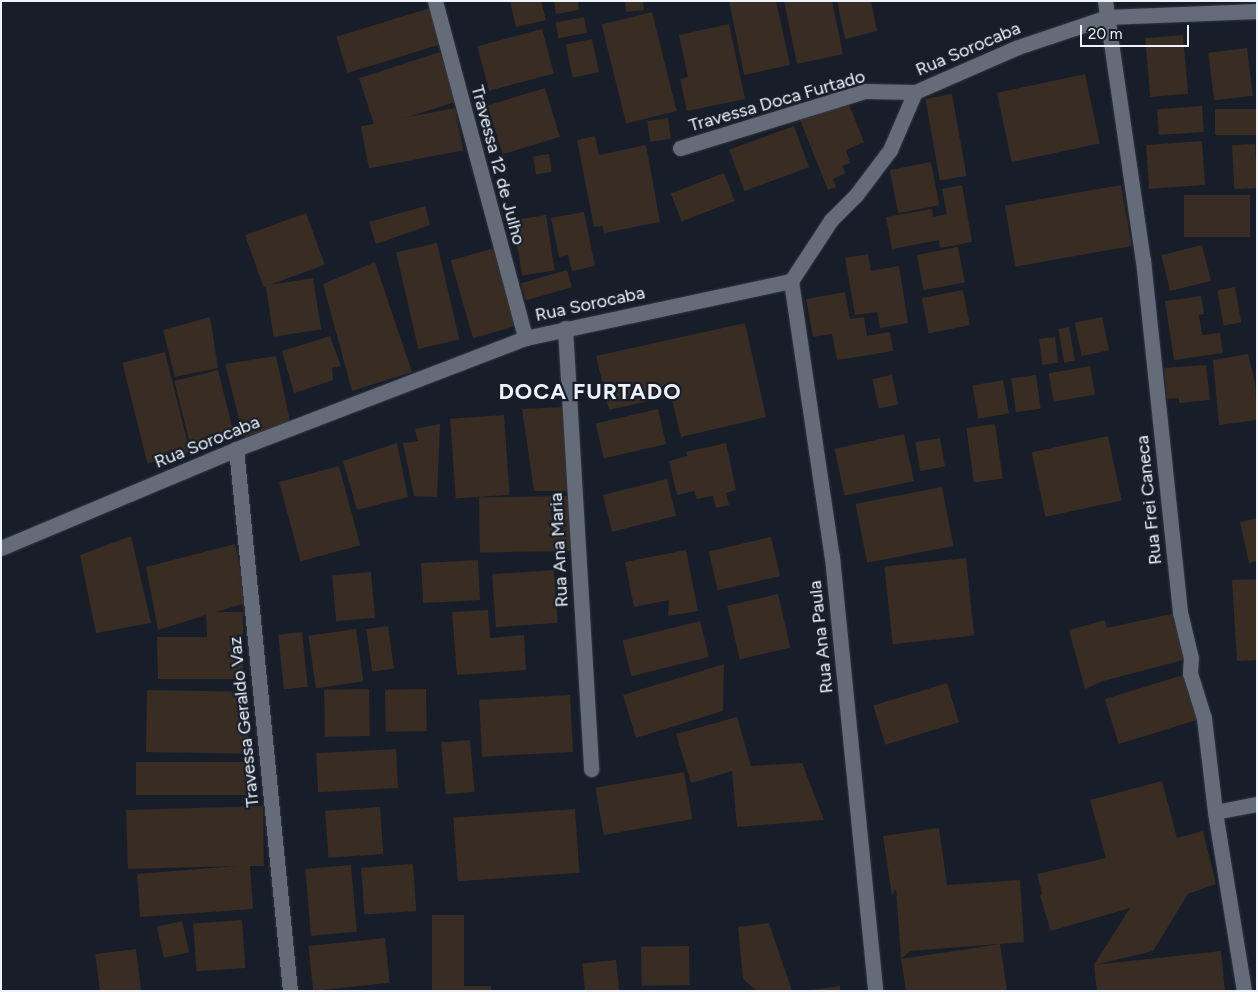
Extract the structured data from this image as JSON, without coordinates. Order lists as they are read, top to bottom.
{
  "streets": {
    "street": [
      "Rua Sorocaba",
      "Travessa Doca Furtado",
      "Travessa 12 de Julho",
      "Rua Frei Caneca",
      "Rua Ana Maria",
      "Rua Ana Paula",
      "Travessa Geraldo Vaz"
    ]
  },
  "crossings": [
    ["Rua Sorocaba", "Travessa Doca Furtado"],
    ["Rua Sorocaba", "Travessa 12 de Julho"],
    ["Rua Sorocaba", "Rua Frei Caneca"],
    ["Rua Sorocaba", "Rua Ana Maria"],
    ["Rua Sorocaba", "Rua Ana Paula"],
    ["Rua Sorocaba", "Travessa Geraldo Vaz"]
  ],
  "districts": ["DOCA FURTADO"],
  "scale_bar": "20 m"
}
